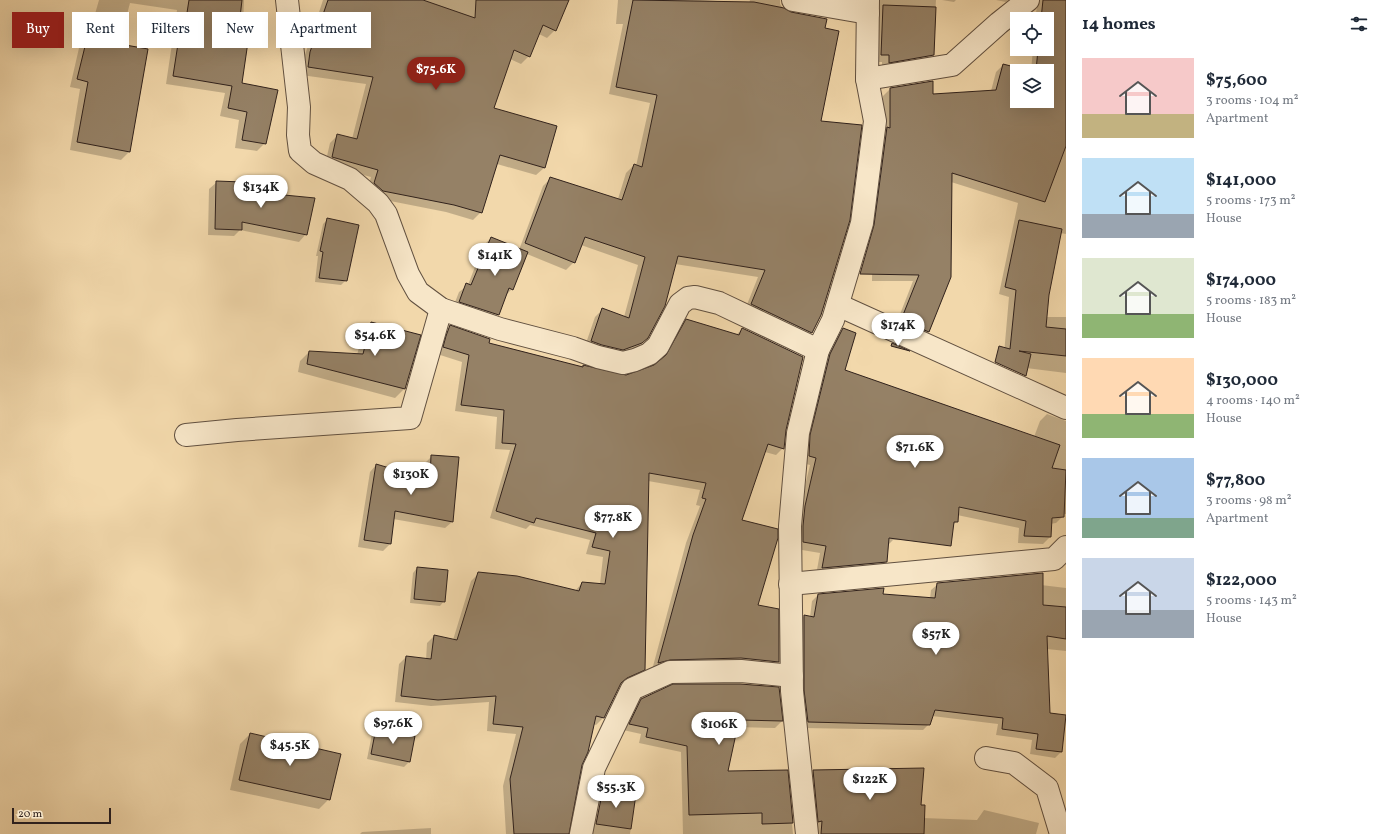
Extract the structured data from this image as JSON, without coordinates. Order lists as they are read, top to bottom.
{
  "scale_bar": "20 m",
  "page": {
    "heading": "14 homes",
    "chip": [
      "Buy",
      "Rent",
      "Filters",
      "New",
      "Apartment"
    ],
    "list": [
      {
        "name": "$75,600",
        "note": "3 rooms · 104 m² · Apartment"
      },
      {
        "name": "$141,000",
        "note": "5 rooms · 173 m² · House"
      },
      {
        "name": "$174,000",
        "note": "5 rooms · 183 m² · House"
      },
      {
        "name": "$130,000",
        "note": "4 rooms · 140 m² · House"
      },
      {
        "name": "$77,800",
        "note": "3 rooms · 98 m² · Apartment"
      },
      {
        "name": "$122,000",
        "note": "5 rooms · 143 m² · House"
      }
    ],
    "price": [
      "$75.6K",
      "$134K",
      "$141K",
      "$174K",
      "$54.6K",
      "$71.6K",
      "$130K",
      "$77.8K",
      "$57K",
      "$97.6K",
      "$106K",
      "$45.5K",
      "$122K",
      "$55.3K"
    ],
    "scale": "20 m"
  }
}
